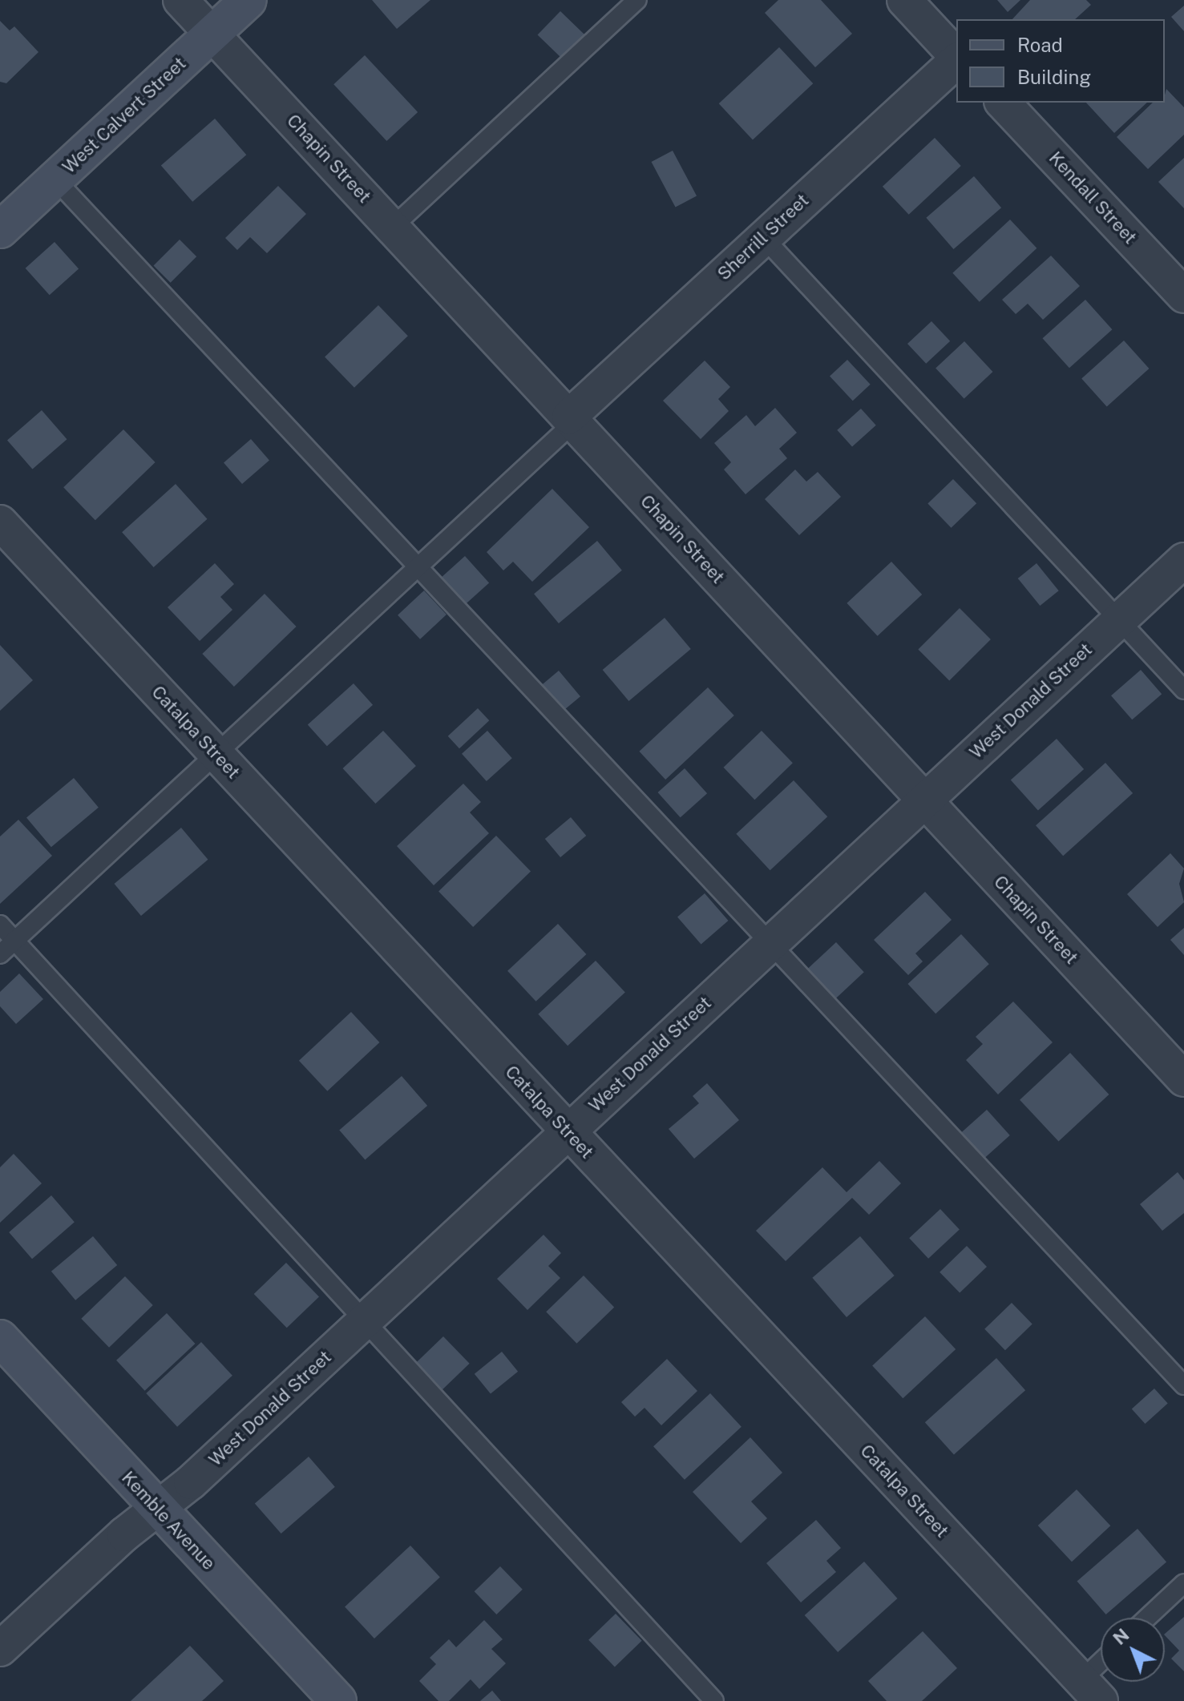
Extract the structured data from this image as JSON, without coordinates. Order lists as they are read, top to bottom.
{
  "streets": {
    "street": [
      "West Calvert Street",
      "Chapin Street",
      "Kendall Street",
      "Sherrill Street",
      "West Donald Street",
      "Catalpa Street",
      "Kemble Avenue"
    ]
  },
  "crossings": [
    ["West Calvert Street", "Chapin Street"],
    ["Chapin Street", "Sherrill Street"],
    ["Chapin Street", "West Donald Street"],
    ["West Donald Street", "Catalpa Street"],
    ["West Donald Street", "Kemble Avenue"]
  ],
  "legend": ["Road", "Building"],
  "north": "top left"
}
